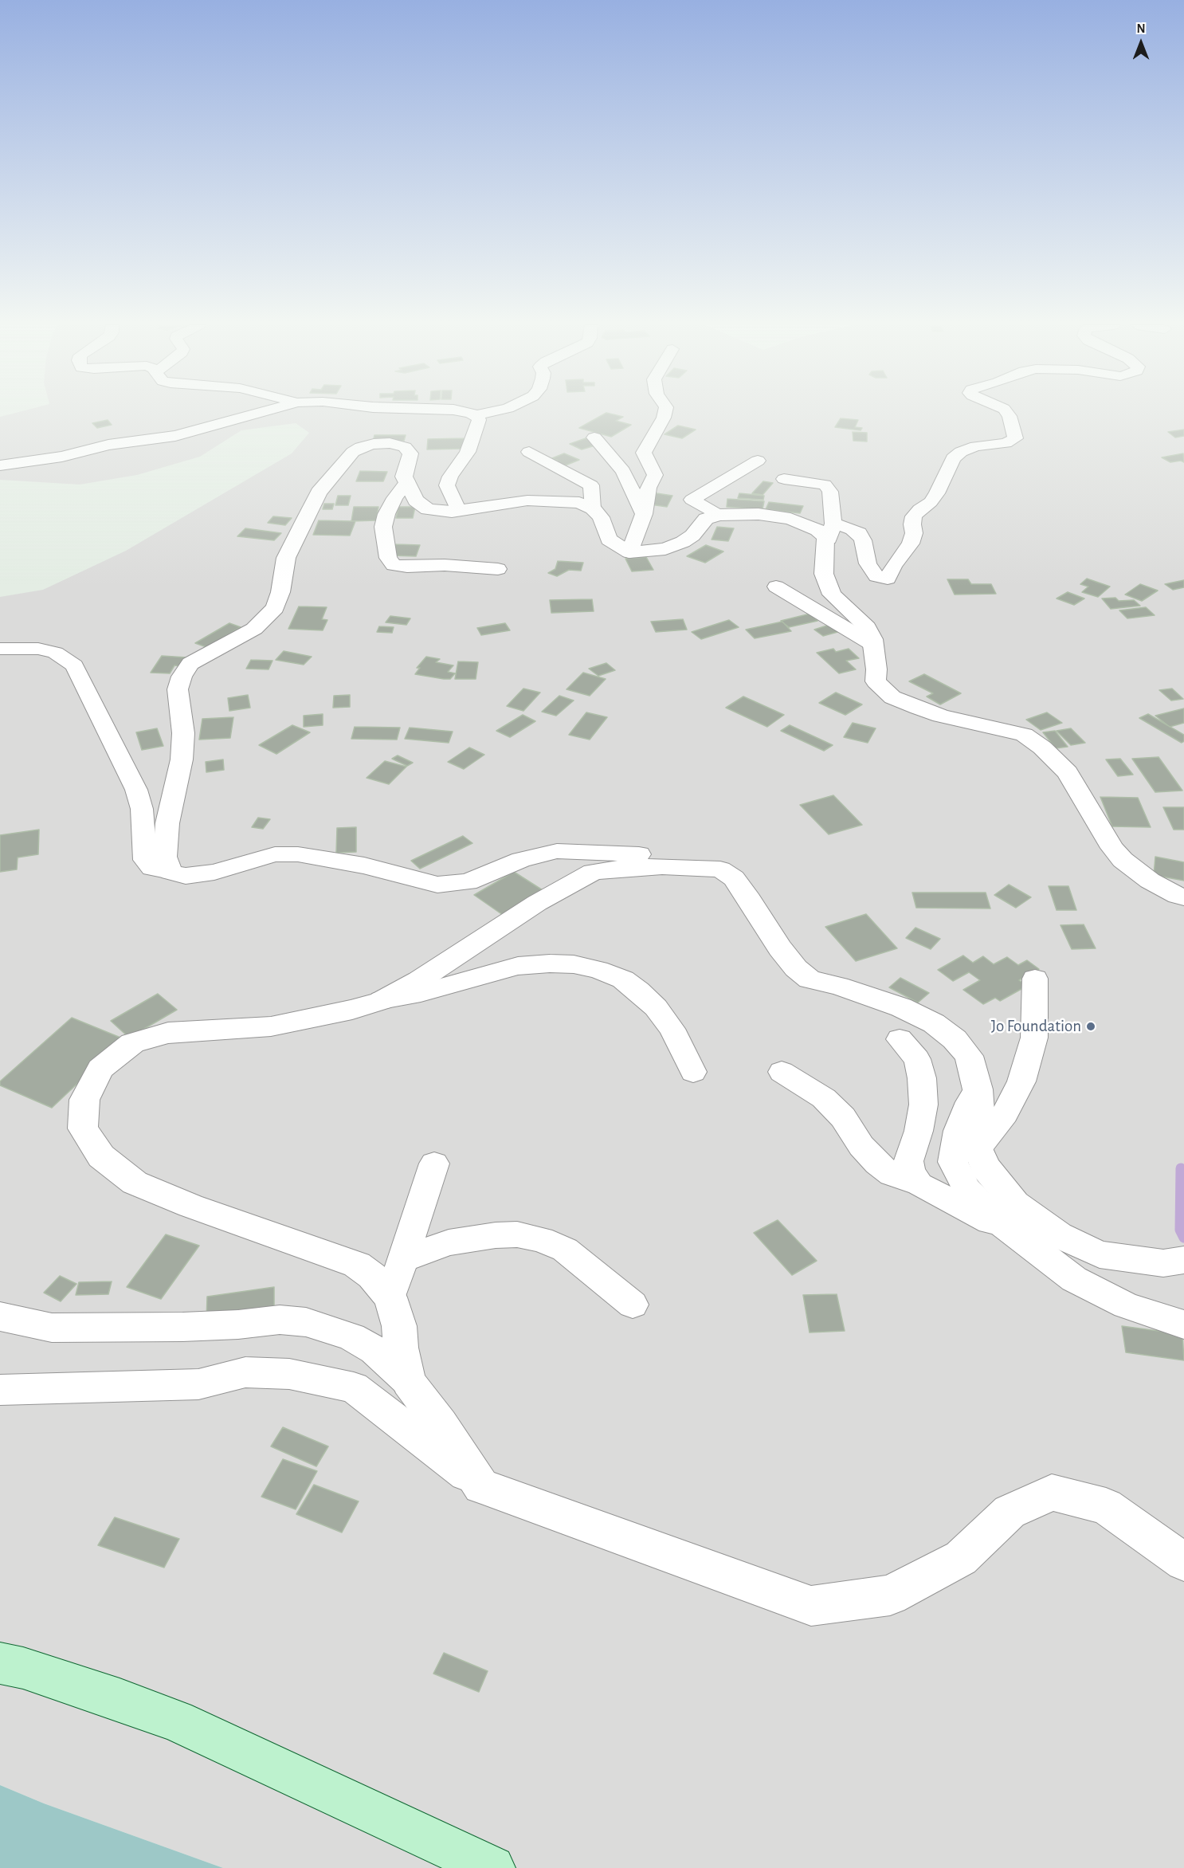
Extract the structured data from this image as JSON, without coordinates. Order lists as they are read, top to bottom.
{
  "places": ["Jo Foundation"],
  "north": "top"
}
